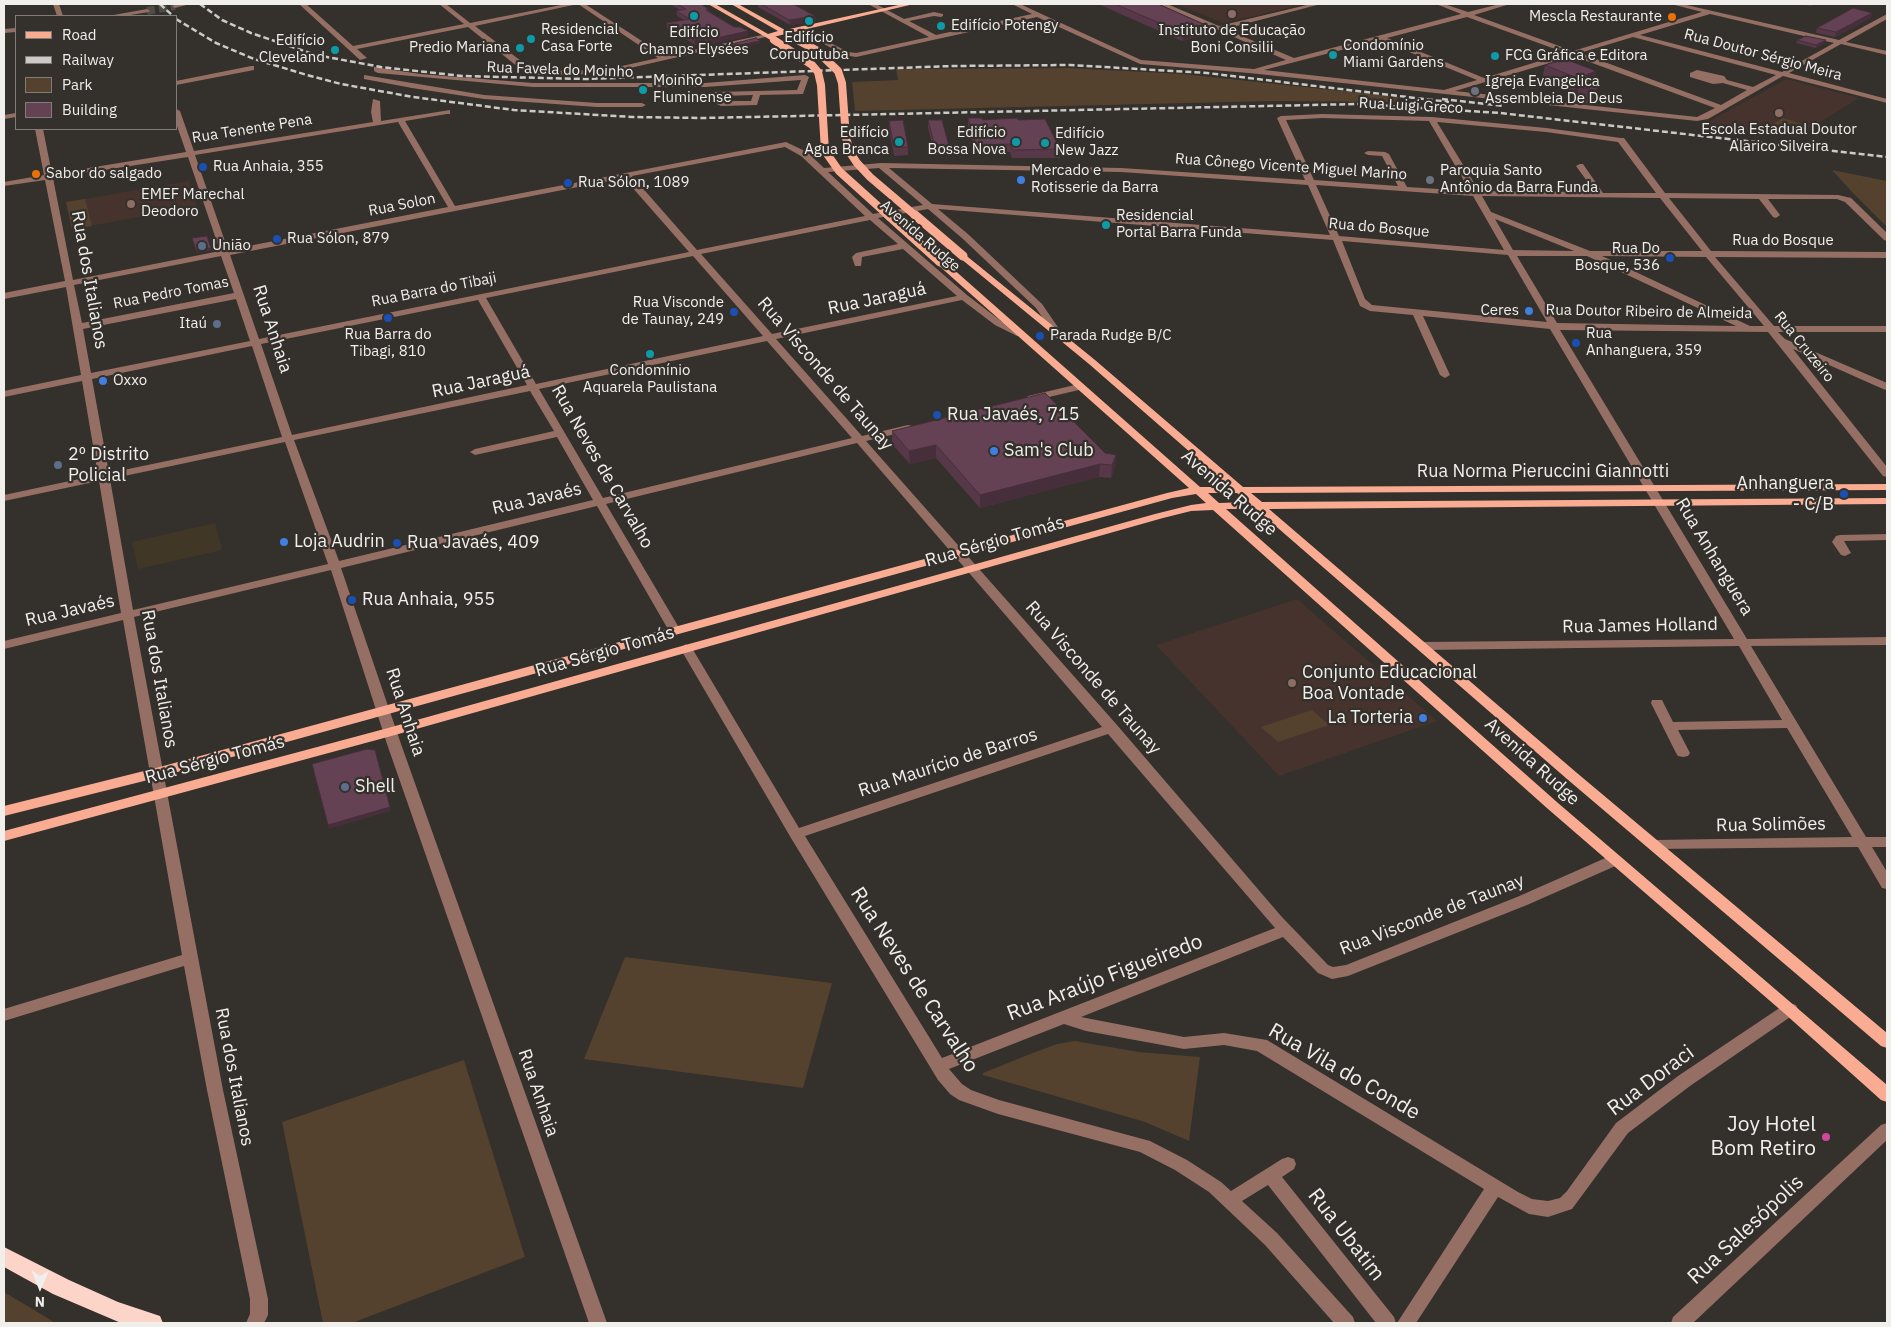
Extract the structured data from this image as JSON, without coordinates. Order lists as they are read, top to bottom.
{
  "streets": {
    "main road": ["Avenida Rudge", "Rua Norma Pieruccini Giannotti", "Rua Sérgio Tomás"],
    "street": [
      "Rua Doutor Sérgio Meira",
      "Rua Favela do Moinho",
      "Rua Luigi Greco",
      "Rua Tenente Pena",
      "Rua Cônego Vicente Miguel Marino",
      "Rua Solon",
      "Rua do Bosque",
      "Rua dos Italianos",
      "Rua Barra do Tibaji",
      "Rua Pedro Tomas",
      "Rua Jaraguá",
      "Rua Doutor Ribeiro de Almeida",
      "Rua Anhaia",
      "Rua Cruzeiro",
      "Rua Visconde de Taunay",
      "Rua Neves de Carvalho",
      "Rua Javaés",
      "Rua Anhanguera",
      "Rua James Holland",
      "Rua Maurício de Barros",
      "Rua Solimões",
      "Rua Araújo Figueiredo",
      "Rua Vila do Conde",
      "Rua Doraci",
      "Rua Salesópolis",
      "Rua Ubatim"
    ]
  },
  "crossings": [
    ["Rua Luigi Greco", "Rua Cônego Vicente Miguel Marino"],
    ["Rua Luigi Greco", "Rua Cruzeiro"],
    ["Rua Luigi Greco", "Rua Anhanguera"],
    ["Rua Tenente Pena", "Rua dos Italianos"],
    ["Rua Tenente Pena", "Rua Anhaia"],
    ["Rua Cônego Vicente Miguel Marino", "Avenida Rudge"],
    ["Rua Cônego Vicente Miguel Marino", "Rua Cruzeiro"],
    ["Rua Cônego Vicente Miguel Marino", "Rua Anhanguera"],
    ["Rua Solon", "Avenida Rudge"],
    ["Rua Solon", "Rua dos Italianos"],
    ["Rua Solon", "Rua Anhaia"],
    ["Rua Solon", "Rua Visconde de Taunay"],
    ["Rua do Bosque", "Avenida Rudge"],
    ["Rua do Bosque", "Rua Barra do Tibaji"],
    ["Rua do Bosque", "Rua Doutor Ribeiro de Almeida"],
    ["Rua do Bosque", "Rua Cruzeiro"],
    ["Rua do Bosque", "Rua Anhanguera"],
    ["Avenida Rudge", "Rua Barra do Tibaji"],
    ["Avenida Rudge", "Rua Jaraguá"],
    ["Avenida Rudge", "Rua Visconde de Taunay"],
    ["Avenida Rudge", "Rua Norma Pieruccini Giannotti"],
    ["Avenida Rudge", "Rua Sérgio Tomás"],
    ["Avenida Rudge", "Rua James Holland"],
    ["Avenida Rudge", "Rua Solimões"],
    ["Avenida Rudge", "Rua Doraci"],
    ["Rua dos Italianos", "Rua Barra do Tibaji"],
    ["Rua dos Italianos", "Rua Pedro Tomas"],
    ["Rua dos Italianos", "Rua Jaraguá"],
    ["Rua dos Italianos", "Rua Javaés"],
    ["Rua dos Italianos", "Rua Sérgio Tomás"],
    ["Rua Barra do Tibaji", "Rua Anhaia"],
    ["Rua Barra do Tibaji", "Rua Visconde de Taunay"],
    ["Rua Barra do Tibaji", "Rua Neves de Carvalho"],
    ["Rua Pedro Tomas", "Rua Anhaia"],
    ["Rua Jaraguá", "Rua Anhaia"],
    ["Rua Jaraguá", "Rua Visconde de Taunay"],
    ["Rua Jaraguá", "Rua Neves de Carvalho"],
    ["Rua Doutor Ribeiro de Almeida", "Rua Cruzeiro"],
    ["Rua Doutor Ribeiro de Almeida", "Rua Anhanguera"],
    ["Rua Anhaia", "Rua Javaés"],
    ["Rua Anhaia", "Rua Sérgio Tomás"],
    ["Rua Visconde de Taunay", "Rua Javaés"],
    ["Rua Visconde de Taunay", "Rua Sérgio Tomás"],
    ["Rua Visconde de Taunay", "Rua Maurício de Barros"],
    ["Rua Visconde de Taunay", "Rua Araújo Figueiredo"],
    ["Rua Neves de Carvalho", "Rua Javaés"],
    ["Rua Neves de Carvalho", "Rua Sérgio Tomás"],
    ["Rua Neves de Carvalho", "Rua Maurício de Barros"],
    ["Rua Neves de Carvalho", "Rua Araújo Figueiredo"],
    ["Rua Norma Pieruccini Giannotti", "Rua Sérgio Tomás"],
    ["Rua Norma Pieruccini Giannotti", "Rua Anhanguera"],
    ["Rua Anhanguera", "Rua James Holland"],
    ["Rua Anhanguera", "Rua Solimões"],
    ["Rua Araújo Figueiredo", "Rua Vila do Conde"],
    ["Rua Vila do Conde", "Rua Doraci"]
  ],
  "places": [
    "Instituto de Educação Boni Consilii",
    "Edifício Champs Elysées",
    "Mescla Restaurante",
    "Edifício Coruputuba",
    "Edifício Potengy",
    "Residencial Casa Forte",
    "Predio Mariana",
    "Edifício Cleveland",
    "Condomínio Miami Gardens",
    "FCG Gráfica e Editora",
    "Moinho Fluminense",
    "Igreja Evangelica Assembleia De Deus",
    "Escola Estadual Doutor Alarico Silveira",
    "Edifício Agua Branca",
    "Edifício Bossa Nova",
    "Edifício New Jazz",
    "Rua Anhaia, 355",
    "Sabor do salgado",
    "Mercado e Rotisserie da Barra",
    "Paroquia Santo Antônio da Barra Funda",
    "Rua Sólon, 1089",
    "EMEF Marechal Deodoro",
    "Residencial Portal Barra Funda",
    "Rua Sólon, 879",
    "União",
    "Rua Do Bosque, 536",
    "Ceres",
    "Rua Visconde de Taunay, 249",
    "Rua Barra do Tibagi, 810",
    "Itaú",
    "Parada Rudge B/C",
    "Rua Anhanguera, 359",
    "Condomínio Aquarela Paulistana",
    "Oxxo",
    "Rua Javaés, 715",
    "Sam's Club",
    "2º Distrito Policial",
    "Anhanguera - C/B",
    "Loja Audrin",
    "Rua Javaés, 409",
    "Rua Anhaia, 955",
    "Conjunto Educacional Boa Vontade",
    "La Torteria",
    "Shell",
    "Joy Hotel Bom Retiro"
  ],
  "legend": [
    "Road",
    "Railway",
    "Park",
    "Building"
  ],
  "north": "bottom"
}
